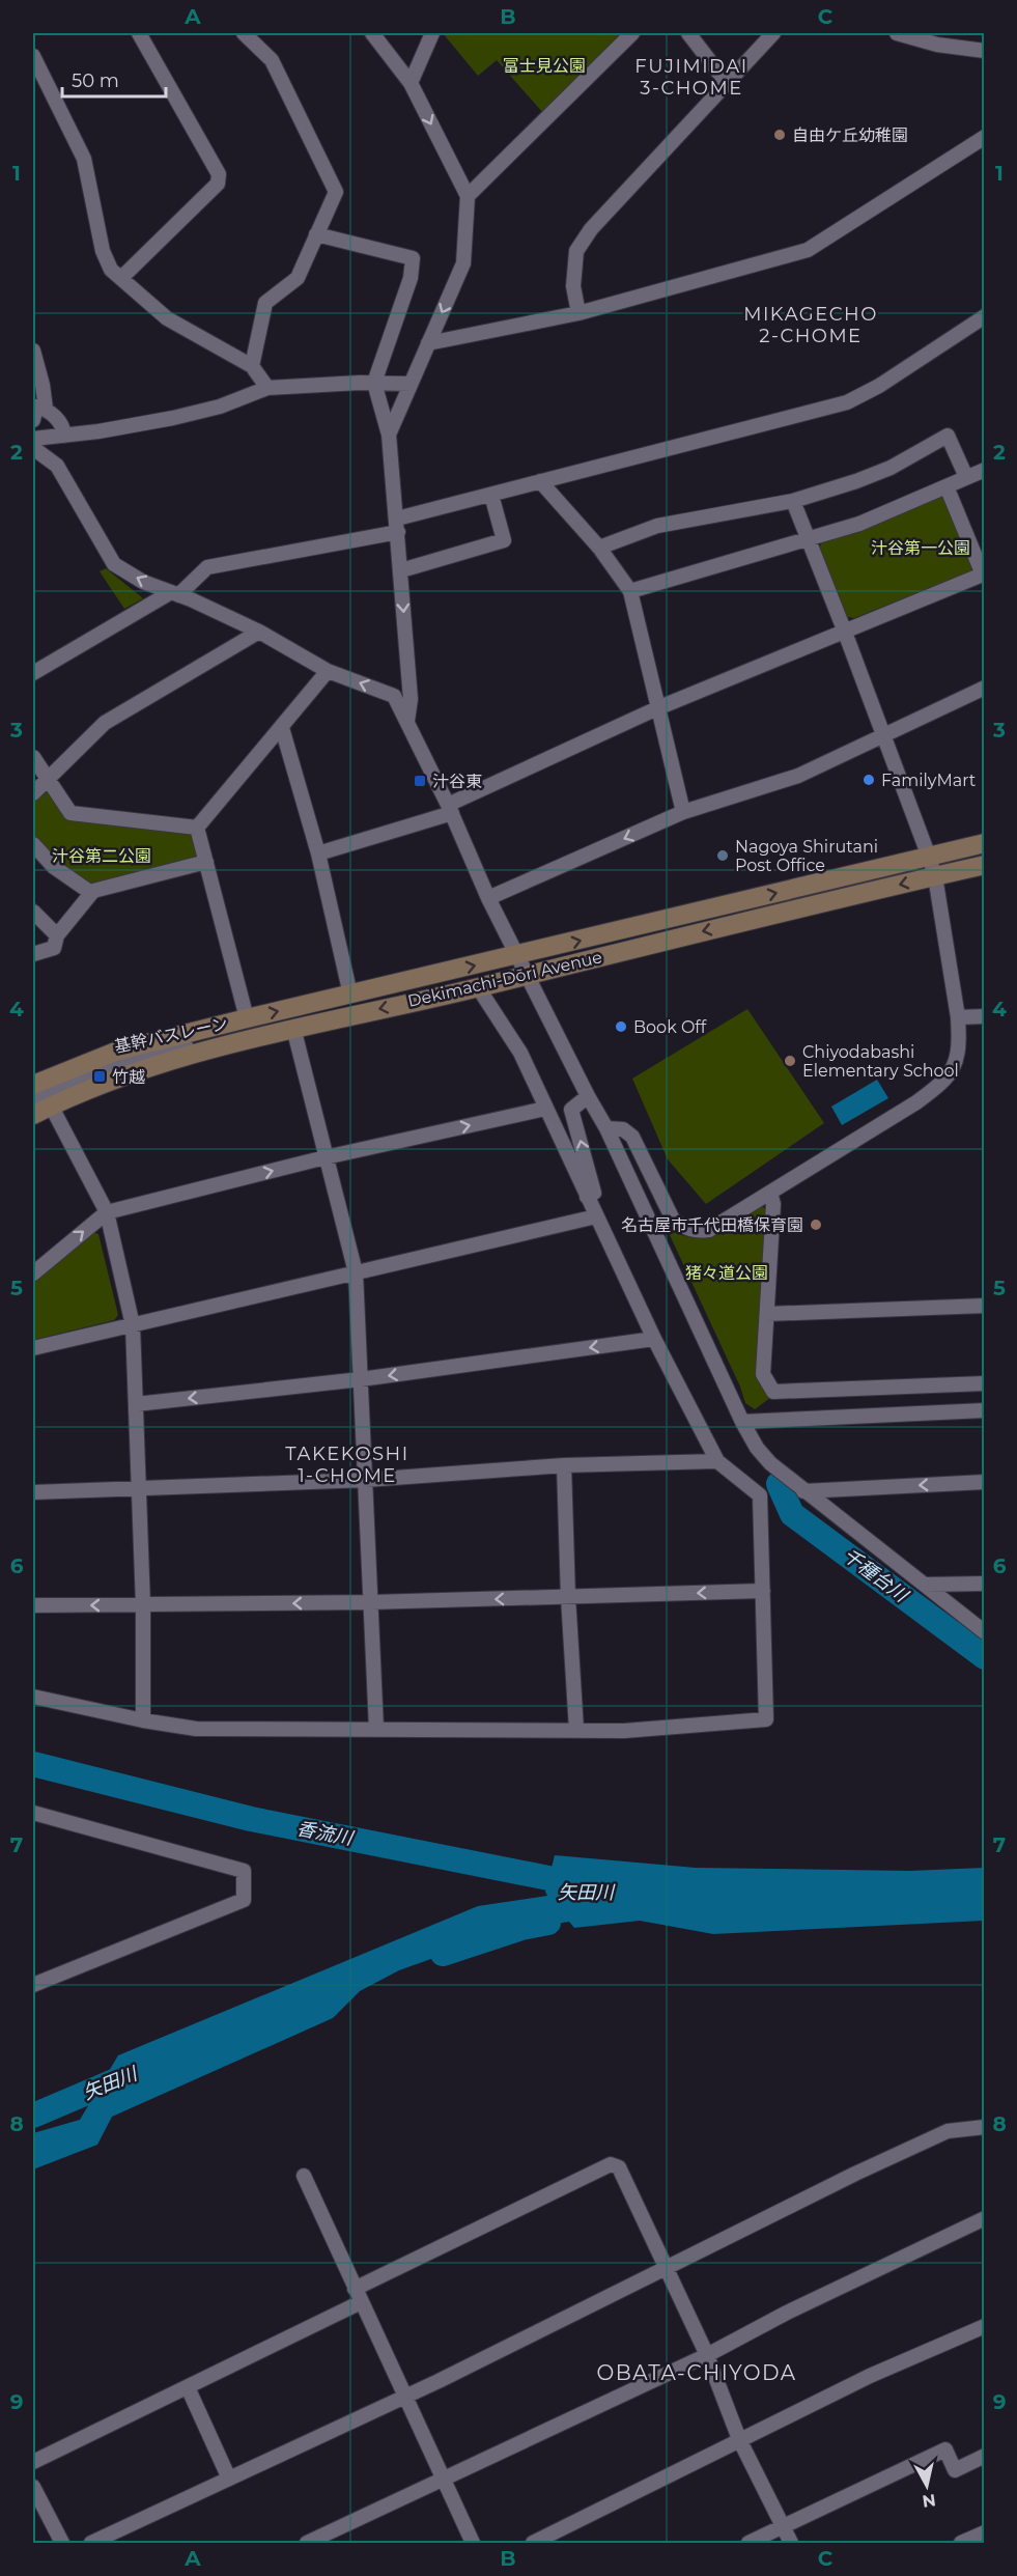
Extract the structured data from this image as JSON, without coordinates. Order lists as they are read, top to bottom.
{
  "streets": {
    "main road": ["Dekimachi-Dōri Avenue"]
  },
  "districts": [
    "FUJIMIDAI 3-CHOME",
    "MIKAGECHO 2-CHOME",
    "TAKEKOSHI 1-CHOME",
    "OBATA-CHIYODA"
  ],
  "water": ["千種台川", "香流川", "矢田川"],
  "parks": [
    "富士見公園",
    "汁谷第一公園",
    "汁谷第二公園",
    "猪々道公園"
  ],
  "places": {
    "other": [
      "自由ケ丘幼稚園",
      "FamilyMart",
      "Nagoya Shirutani Post Office",
      "Book Off",
      "Chiyodabashi Elementary School",
      "名古屋市千代田橋保育園"
    ],
    "transit": ["汁谷東", "竹越"]
  },
  "scale_bar": "50 m",
  "north": "bottom",
  "grid": {
    "columns": ["A", "B", "C"],
    "rows": [
      "1",
      "2",
      "3",
      "4",
      "5",
      "6",
      "7",
      "8",
      "9"
    ]
  }
}
